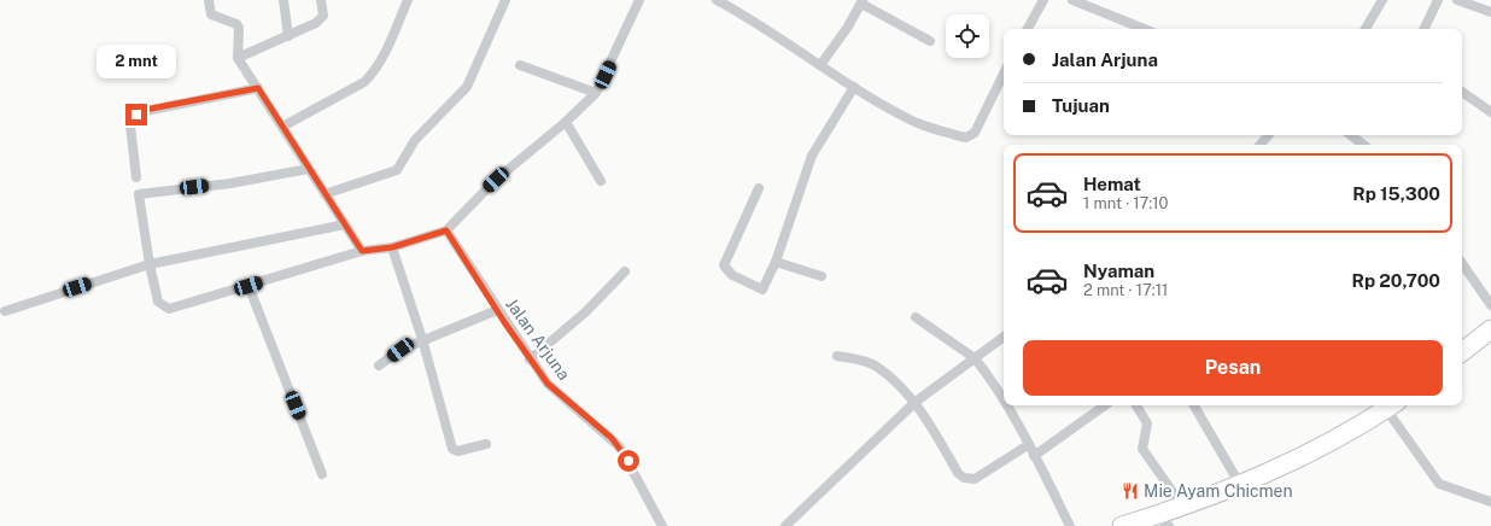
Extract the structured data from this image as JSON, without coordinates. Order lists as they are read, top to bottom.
{
  "streets": {
    "street": ["Jalan Arjuna"]
  },
  "places": {
    "restaurant": ["Mie Ayam Chicmen"]
  },
  "page": {
    "banner": ["Jalan Arjuna", "Tujuan"],
    "bubble": "2 mnt",
    "list": [
      {
        "name": "Hemat",
        "note": "1 mnt · 17:10",
        "value": "Rp 15,300"
      },
      {
        "name": "Nyaman",
        "note": "2 mnt · 17:11",
        "value": "Rp 20,700"
      }
    ],
    "buttons": "Pesan"
  }
}
